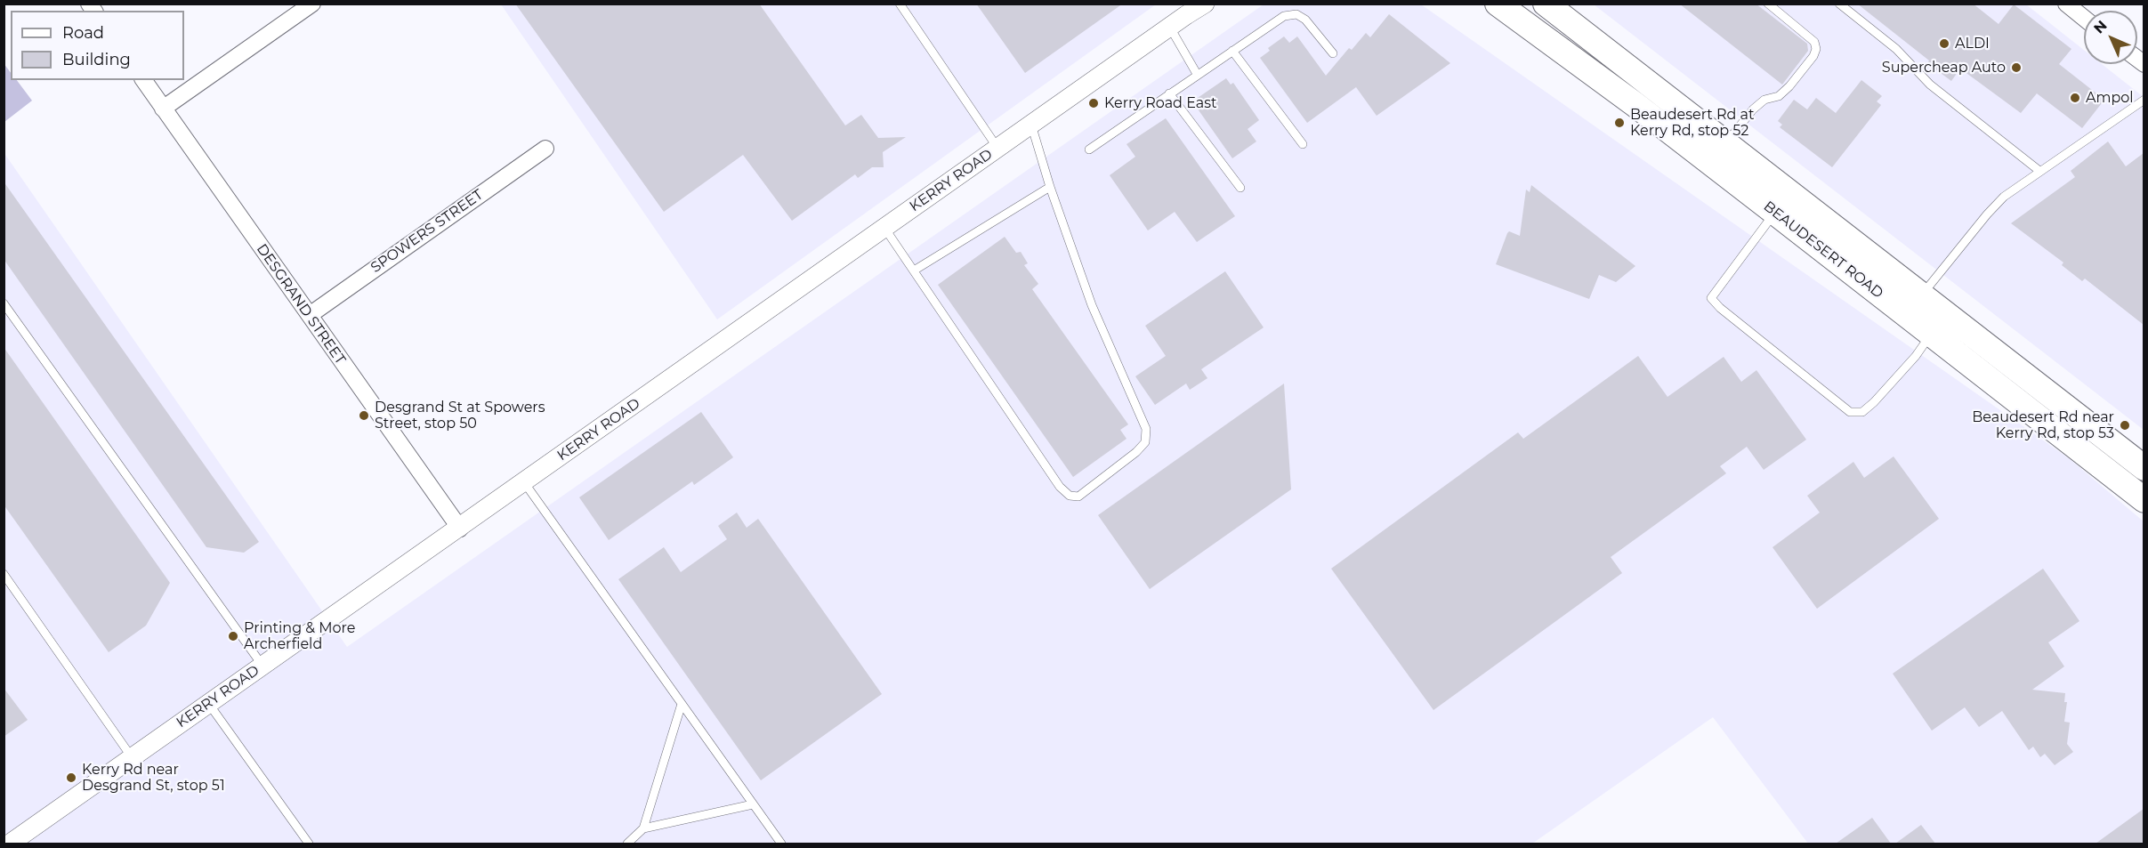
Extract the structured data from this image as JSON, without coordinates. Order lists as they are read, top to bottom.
{
  "streets": {
    "highway": ["BEAUDESERT ROAD"],
    "street": ["KERRY ROAD", "SPOWERS STREET", "DESGRAND STREET"]
  },
  "crossings": [
    ["KERRY ROAD", "DESGRAND STREET"],
    ["SPOWERS STREET", "DESGRAND STREET"]
  ],
  "places": [
    "ALDI",
    "Supercheap Auto",
    "Ampol",
    "Kerry Road East",
    "Beaudesert Rd at Kerry Rd, stop 52",
    "Desgrand St at Spowers Street, stop 50",
    "Beaudesert Rd near Kerry Rd, stop 53",
    "Printing & More Archerfield",
    "Kerry Rd near Desgrand St, stop 51"
  ],
  "legend": ["Road", "Building"],
  "north": "top left"
}
